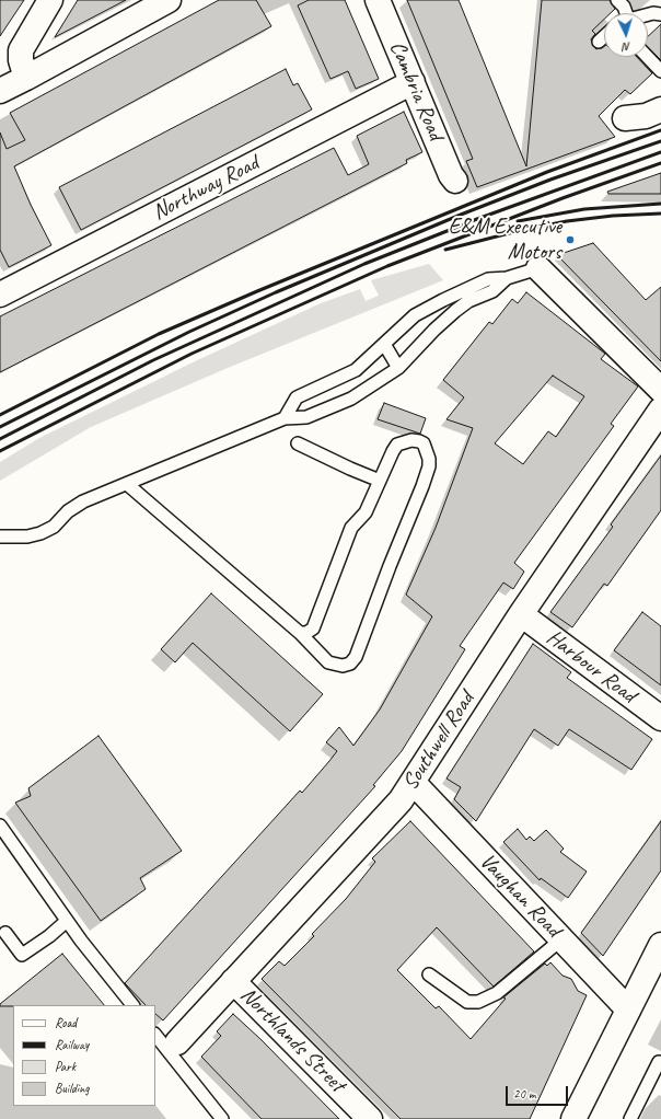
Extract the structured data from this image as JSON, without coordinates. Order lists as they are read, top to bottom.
{
  "streets": {
    "street": [
      "Cambria Road",
      "Northway Road",
      "Harbour Road",
      "Southwell Road",
      "Vaughan Road",
      "Northlands Street"
    ]
  },
  "crossings": [
    ["Cambria Road", "Northway Road"],
    ["Harbour Road", "Southwell Road"],
    ["Southwell Road", "Vaughan Road"],
    ["Southwell Road", "Northlands Street"]
  ],
  "places": ["E&M Executive Motors"],
  "legend": [
    "Road",
    "Railway",
    "Park",
    "Building"
  ],
  "scale_bar": "20 m",
  "north": "bottom"
}
